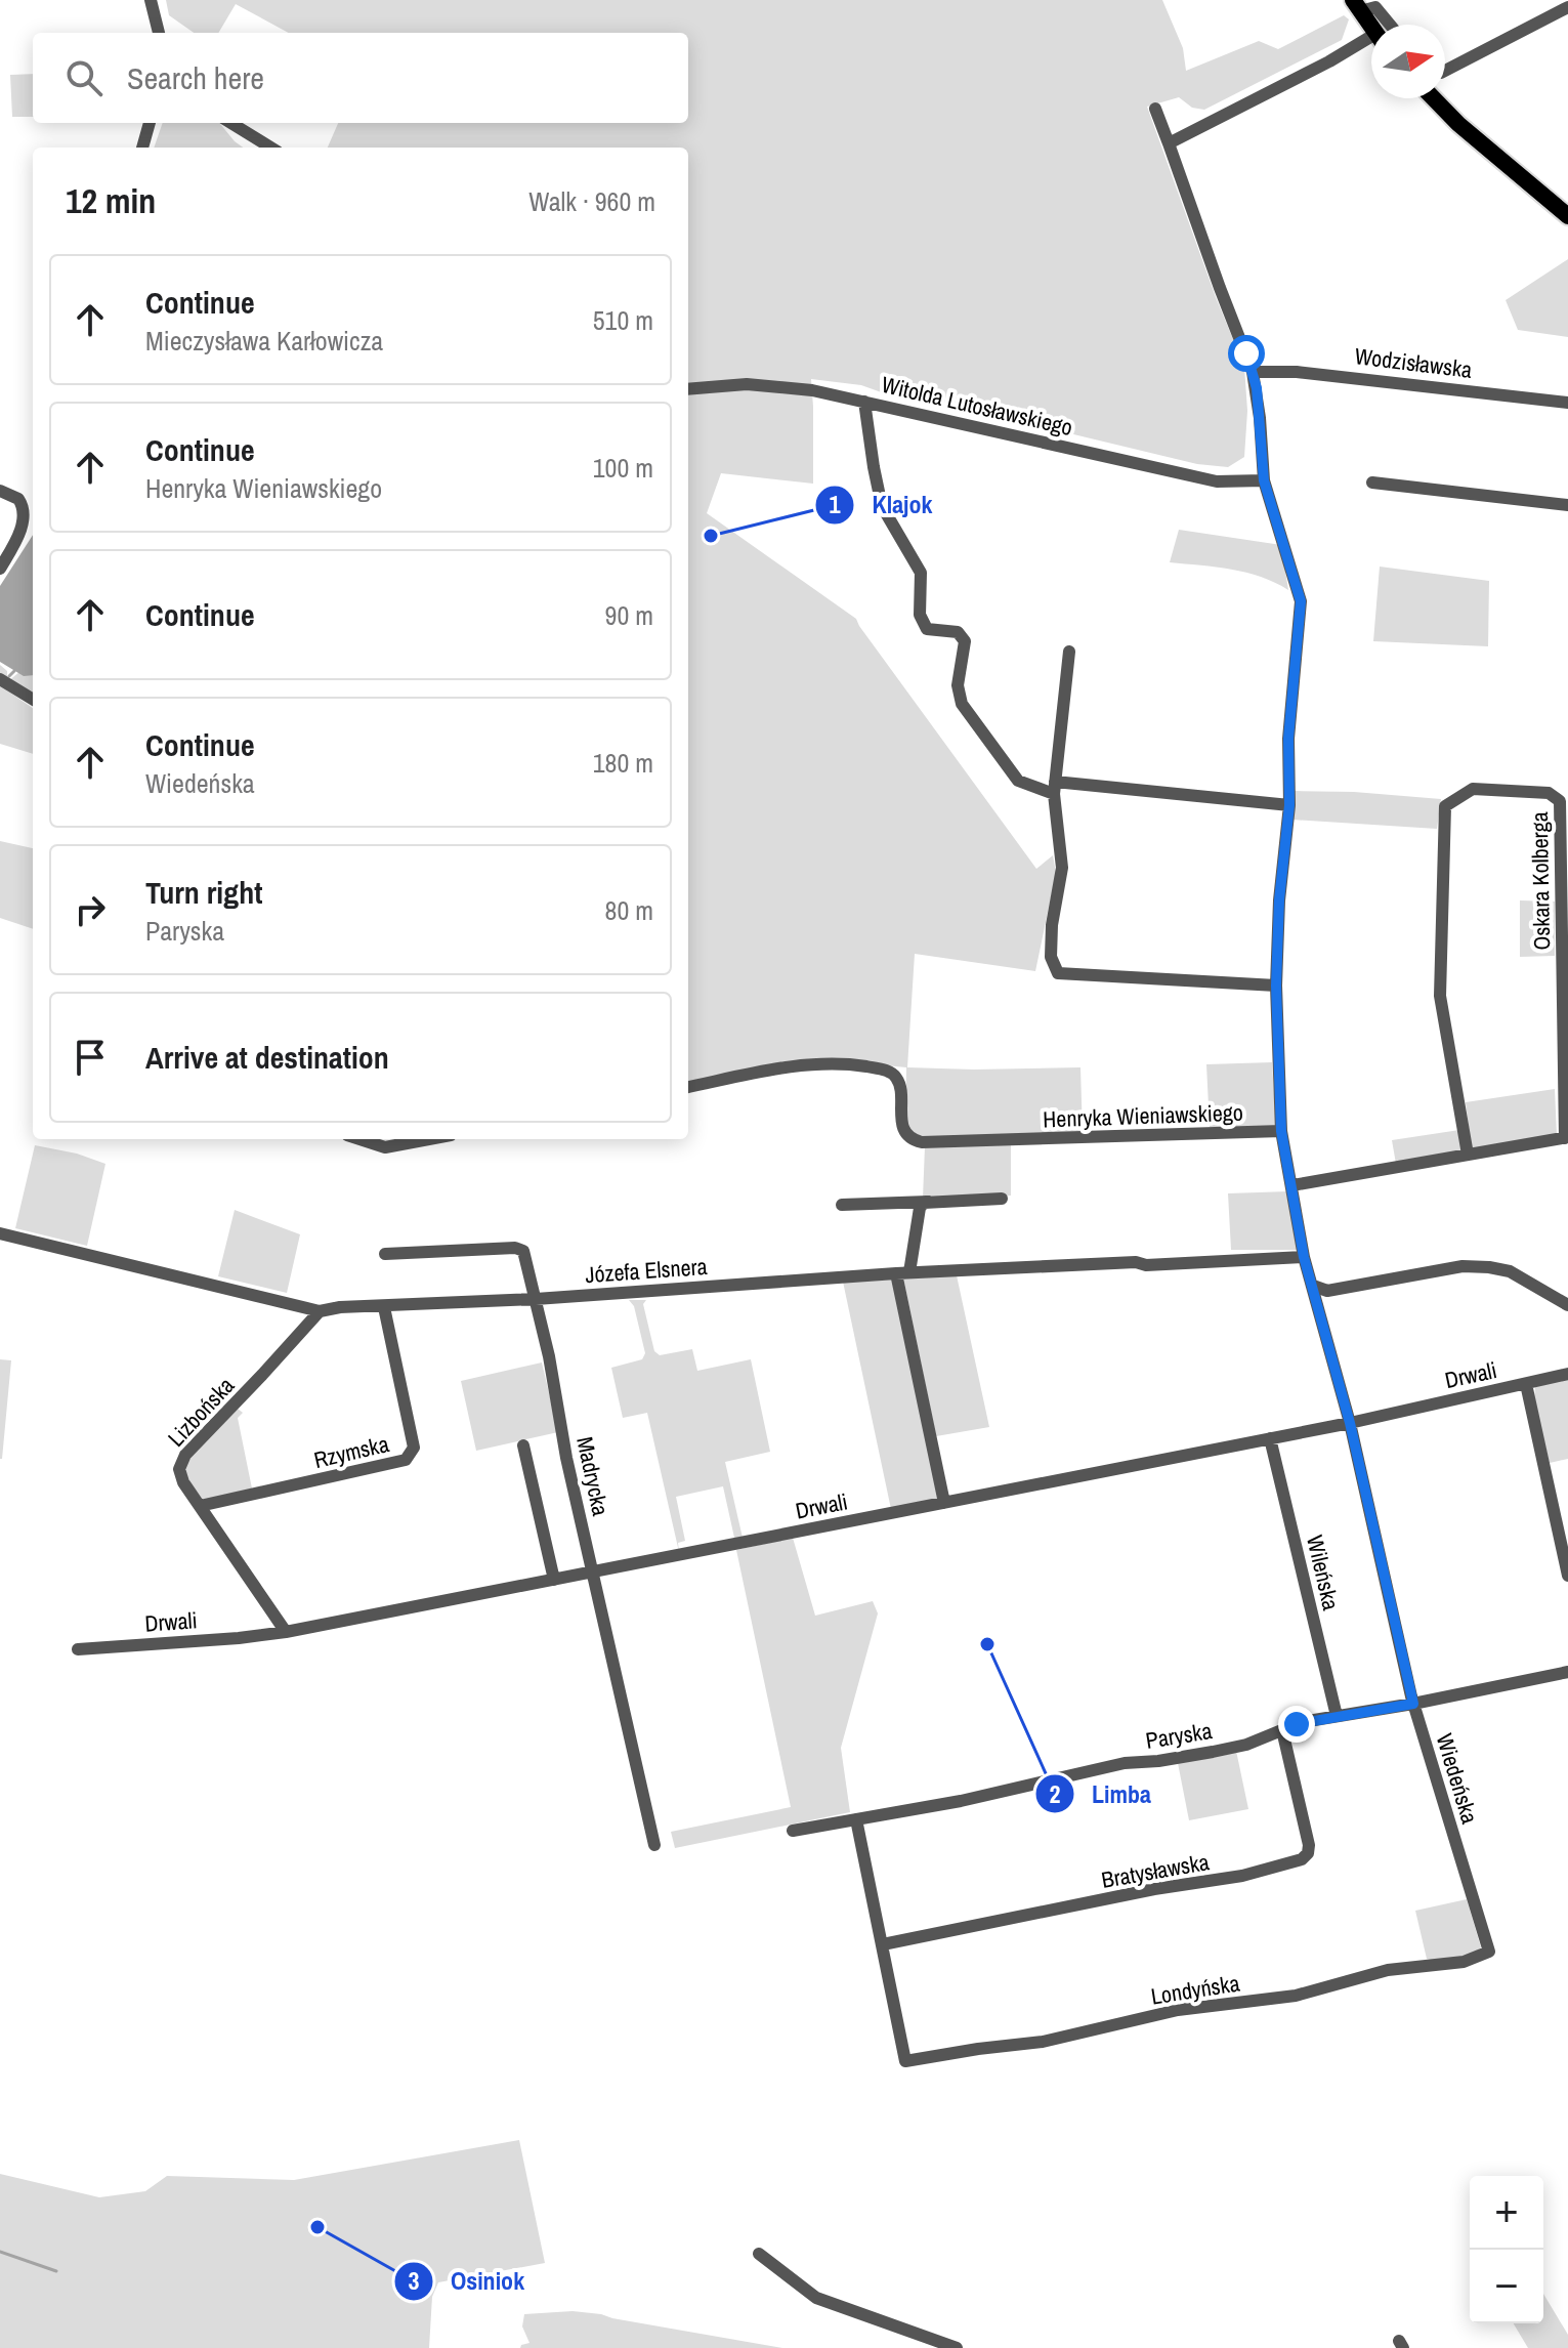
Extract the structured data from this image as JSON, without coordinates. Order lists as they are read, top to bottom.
{
  "streets": {
    "street": [
      "Wodzisławska",
      "Witolda Lutosławskiego",
      "Oskara Kolberga",
      "Henryka Wieniawskiego",
      "Józefa Elsnera",
      "Drwali",
      "Lizbońska",
      "Rzymska",
      "Madrycka",
      "Wileńska",
      "Paryska",
      "Wiedeńska",
      "Bratysławska",
      "Londyńska"
    ]
  },
  "crossings": [
    ["Józefa Elsnera", "Lizbońska"],
    ["Józefa Elsnera", "Rzymska"],
    ["Józefa Elsnera", "Madrycka"],
    ["Drwali", "Lizbońska"],
    ["Drwali", "Madrycka"],
    ["Drwali", "Wileńska"],
    ["Drwali", "Wiedeńska"],
    ["Lizbońska", "Rzymska"],
    ["Wileńska", "Paryska"],
    ["Paryska", "Wiedeńska"],
    ["Paryska", "Bratysławska"],
    ["Wiedeńska", "Londyńska"],
    ["Bratysławska", "Londyńska"]
  ],
  "places": ["Klajok", "Limba", "Osiniok"],
  "north": "right",
  "page": {
    "search": "Search here",
    "heading": ["12 min", "Walk · 960 m"],
    "list": [
      ["Continue", "Mieczysława Karłowicza", "510 m"],
      ["Continue", "Henryka Wieniawskiego", "100 m"],
      ["Continue", "90 m"],
      ["Continue", "Wiedeńska", "180 m"],
      ["Turn right", "Paryska", "80 m"],
      "Arrive at destination"
    ],
    "map_buttons": ["+", "−"]
  }
}
